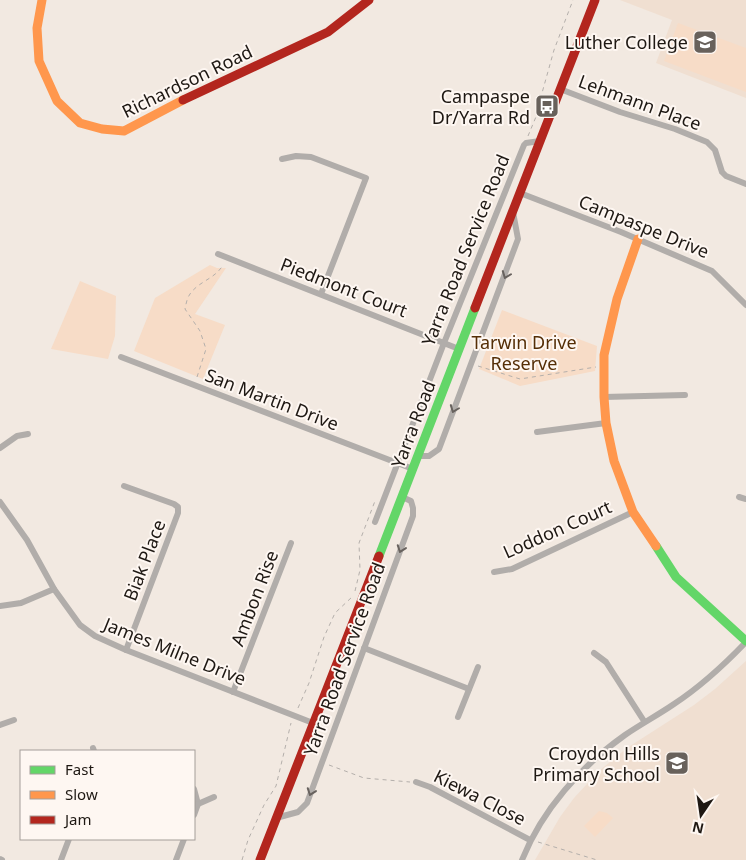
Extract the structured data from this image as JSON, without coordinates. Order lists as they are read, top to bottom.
{
  "streets": {
    "main road": ["Richardson Road", "Yarra Road"],
    "street": [
      "Lehmann Place",
      "Campaspe Drive",
      "Yarra Road Service Road",
      "Piedmont Court",
      "San Martin Drive",
      "Loddon Court",
      "Biak Place",
      "Ambon Rise",
      "James Milne Drive",
      "Kiewa Close"
    ]
  },
  "crossings": [
    ["Lehmann Place", "Yarra Road"],
    ["Campaspe Drive", "Yarra Road"],
    ["Yarra Road Service Road", "Piedmont Court"],
    ["Yarra Road Service Road", "San Martin Drive"],
    ["Yarra Road Service Road", "Yarra Road"],
    ["Piedmont Court", "Yarra Road"],
    ["San Martin Drive", "Yarra Road"],
    ["Yarra Road", "James Milne Drive"],
    ["Biak Place", "James Milne Drive"],
    ["Ambon Rise", "James Milne Drive"]
  ],
  "parks": ["Tarwin Drive Reserve"],
  "places": {
    "school or university": ["Luther College", "Croydon Hills Primary School"],
    "bus stop": ["Campaspe Dr/Yarra Rd"]
  },
  "legend": ["Fast", "Slow", "Jam"],
  "north": "bottom"
}
